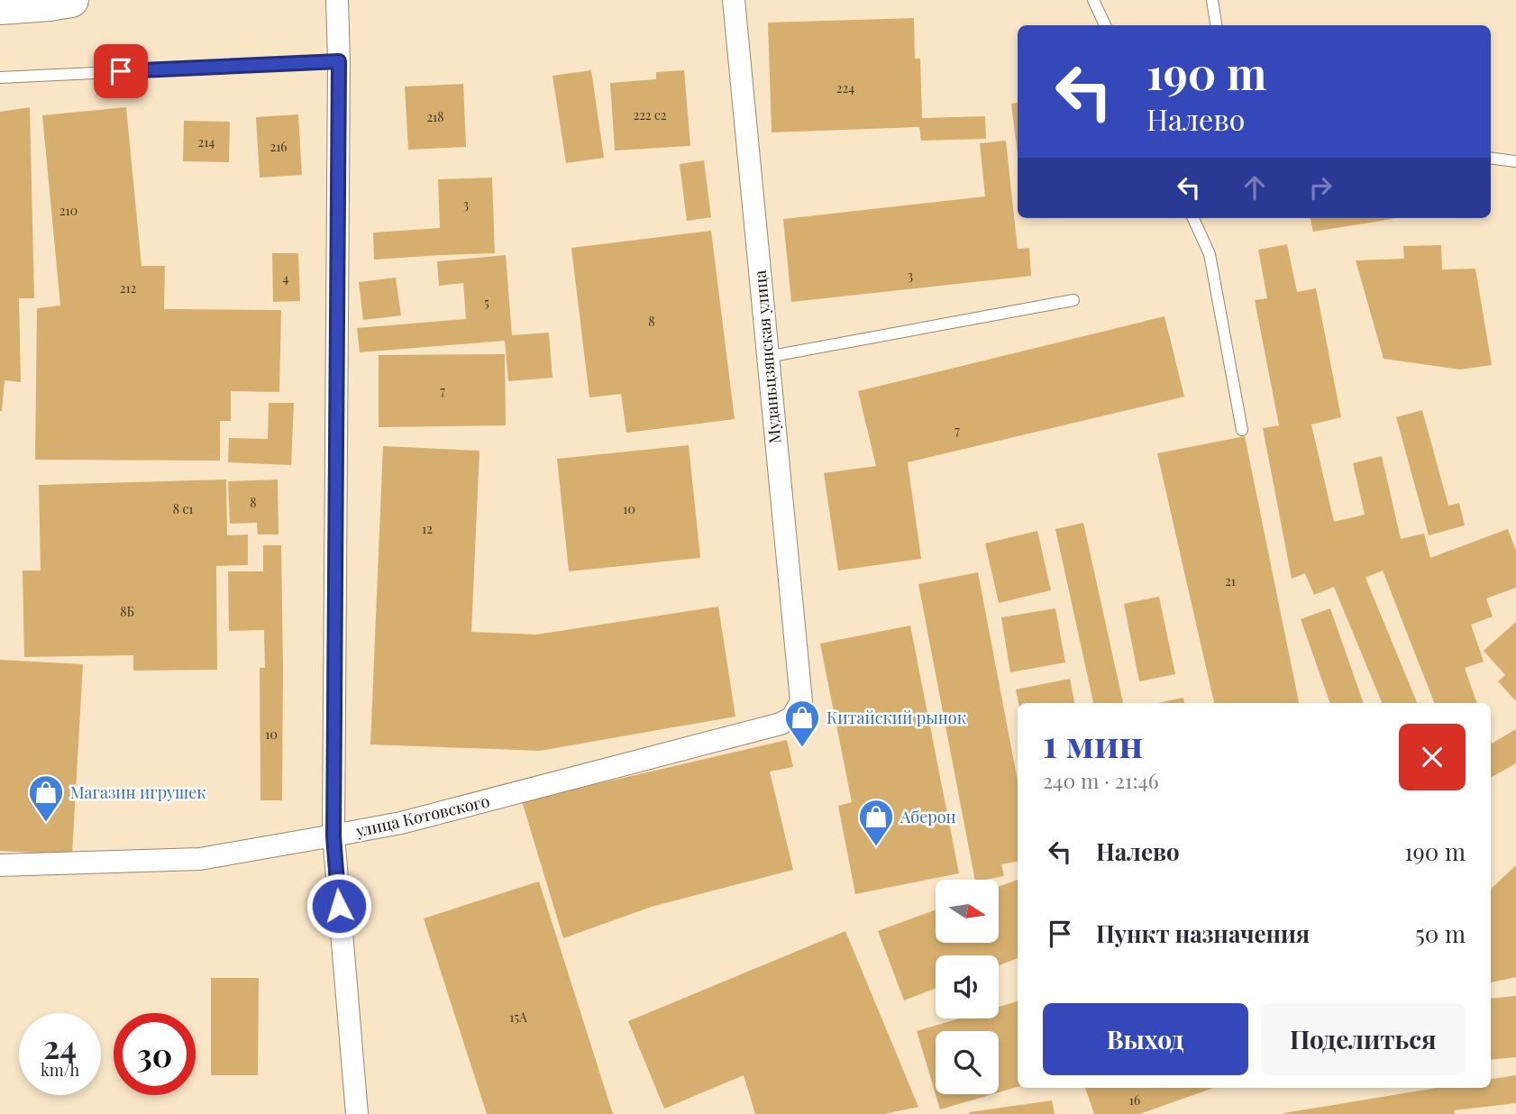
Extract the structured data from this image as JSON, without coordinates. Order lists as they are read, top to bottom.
{
  "streets": {
    "street": ["Муданьцзянская улица", "улица Котовского"]
  },
  "crossings": [
    ["Муданьцзянская улица", "улица Котовского"]
  ],
  "places": {
    "shop": ["Китайский рынок", "Магазин игрушек", "Аберон"]
  },
  "house_numbers": [
    "224",
    "222 с2",
    "218",
    "214",
    "216",
    "3",
    "210",
    "3",
    "4",
    "212",
    "5",
    "8",
    "7",
    "7",
    "8",
    "8 с1",
    "10",
    "12",
    "21",
    "8Б",
    "10",
    "15А",
    "16"
  ],
  "north": "right",
  "page": {
    "turn": ["190 m", "Налево"],
    "heading": ["1 мин", "240 m · 21:46"],
    "list": [
      {
        "name": "Налево",
        "value": "190 m"
      },
      {
        "name": "Пункт назначения",
        "value": "50 m"
      }
    ],
    "buttons": ["Выход", "Поделиться"],
    "speed": "24 km/h",
    "limit": "30"
  }
}
